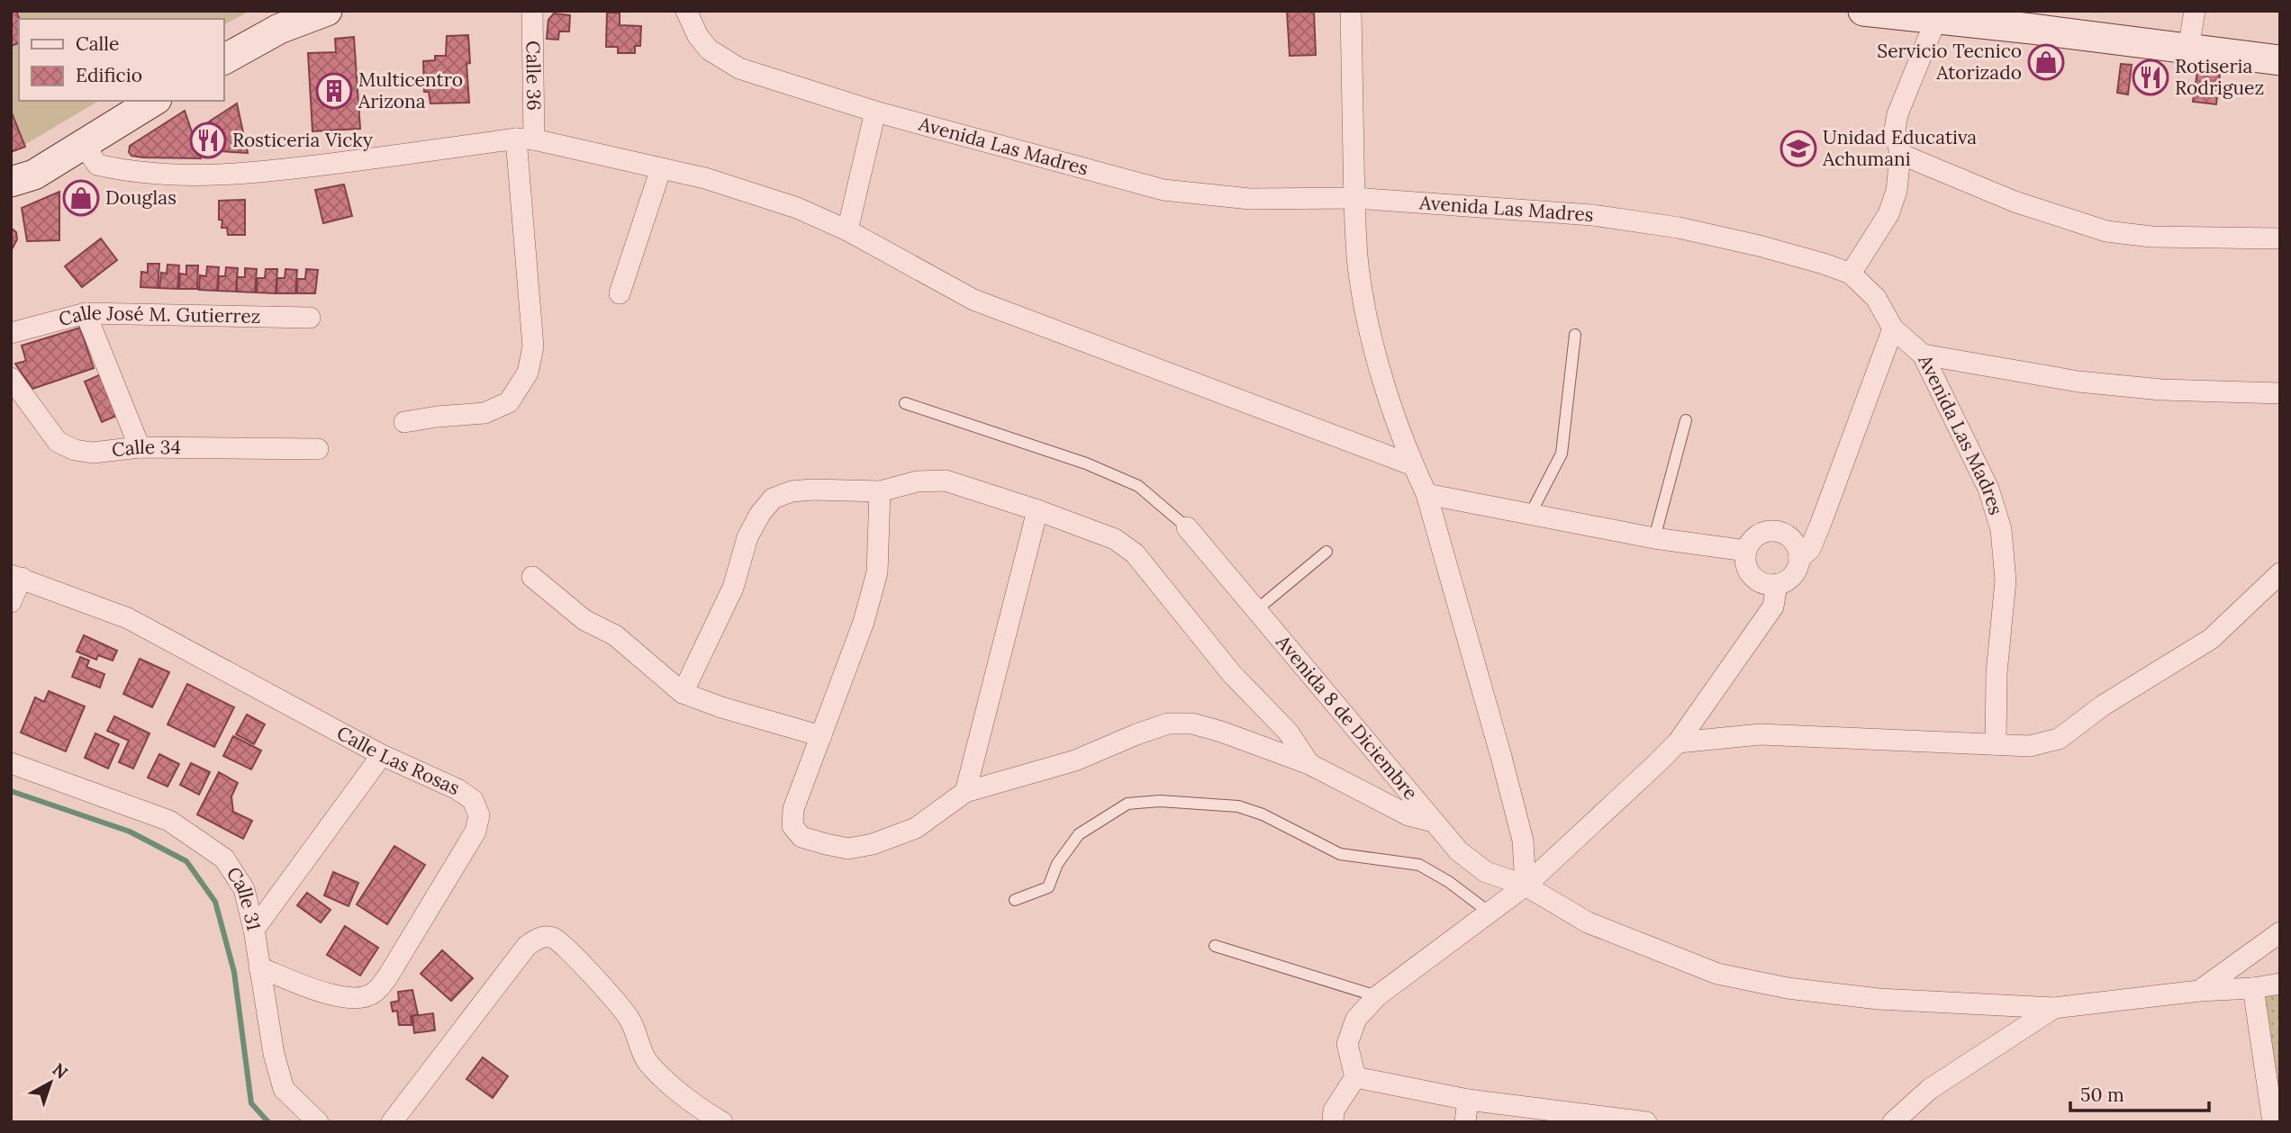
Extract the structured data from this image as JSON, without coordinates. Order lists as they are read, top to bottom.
{
  "streets": {
    "street": [
      "Calle 36",
      "Avenida Las Madres",
      "Calle José M. Gutierrez",
      "Calle 34",
      "Avenida 8 de Diciembre",
      "Calle Las Rosas",
      "Calle 31"
    ]
  },
  "crossings": [
    ["Calle Las Rosas", "Calle 31"]
  ],
  "places": {
    "shop": ["Servicio Tecnico Atorizado", "Douglas"],
    "restaurant": ["Rotiseria Rodriguez", "Rosticeria Vicky"],
    "building": ["Multicentro Arizona"],
    "school or university": ["Unidad Educativa Achumani"]
  },
  "legend": ["Calle", "Edificio"],
  "scale_bar": "50 m",
  "north": "top right"
}
